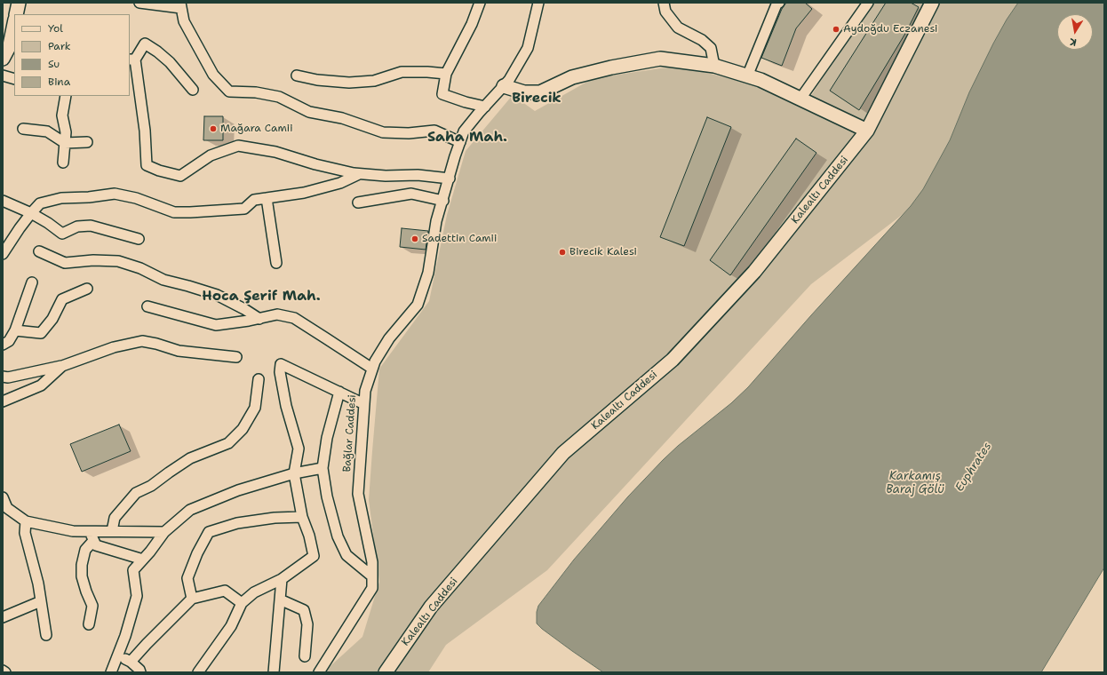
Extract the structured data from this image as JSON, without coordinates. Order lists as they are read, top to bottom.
{
  "streets": {
    "street": ["Kalealtı Caddesi", "Bağlar Caddesi"]
  },
  "districts": ["Birecik", "Saha Mah.", "Hoca Şerif Mah."],
  "water": ["Euphrates", "Karkamış Baraj Gölü"],
  "places": [
    "Aydoğdu Eczanesi",
    "Mağara Camii",
    "Sadettin Camii",
    "Birecik Kalesi"
  ],
  "legend": [
    "Yol",
    "Park",
    "Su",
    "Bina"
  ],
  "north": "bottom"
}
